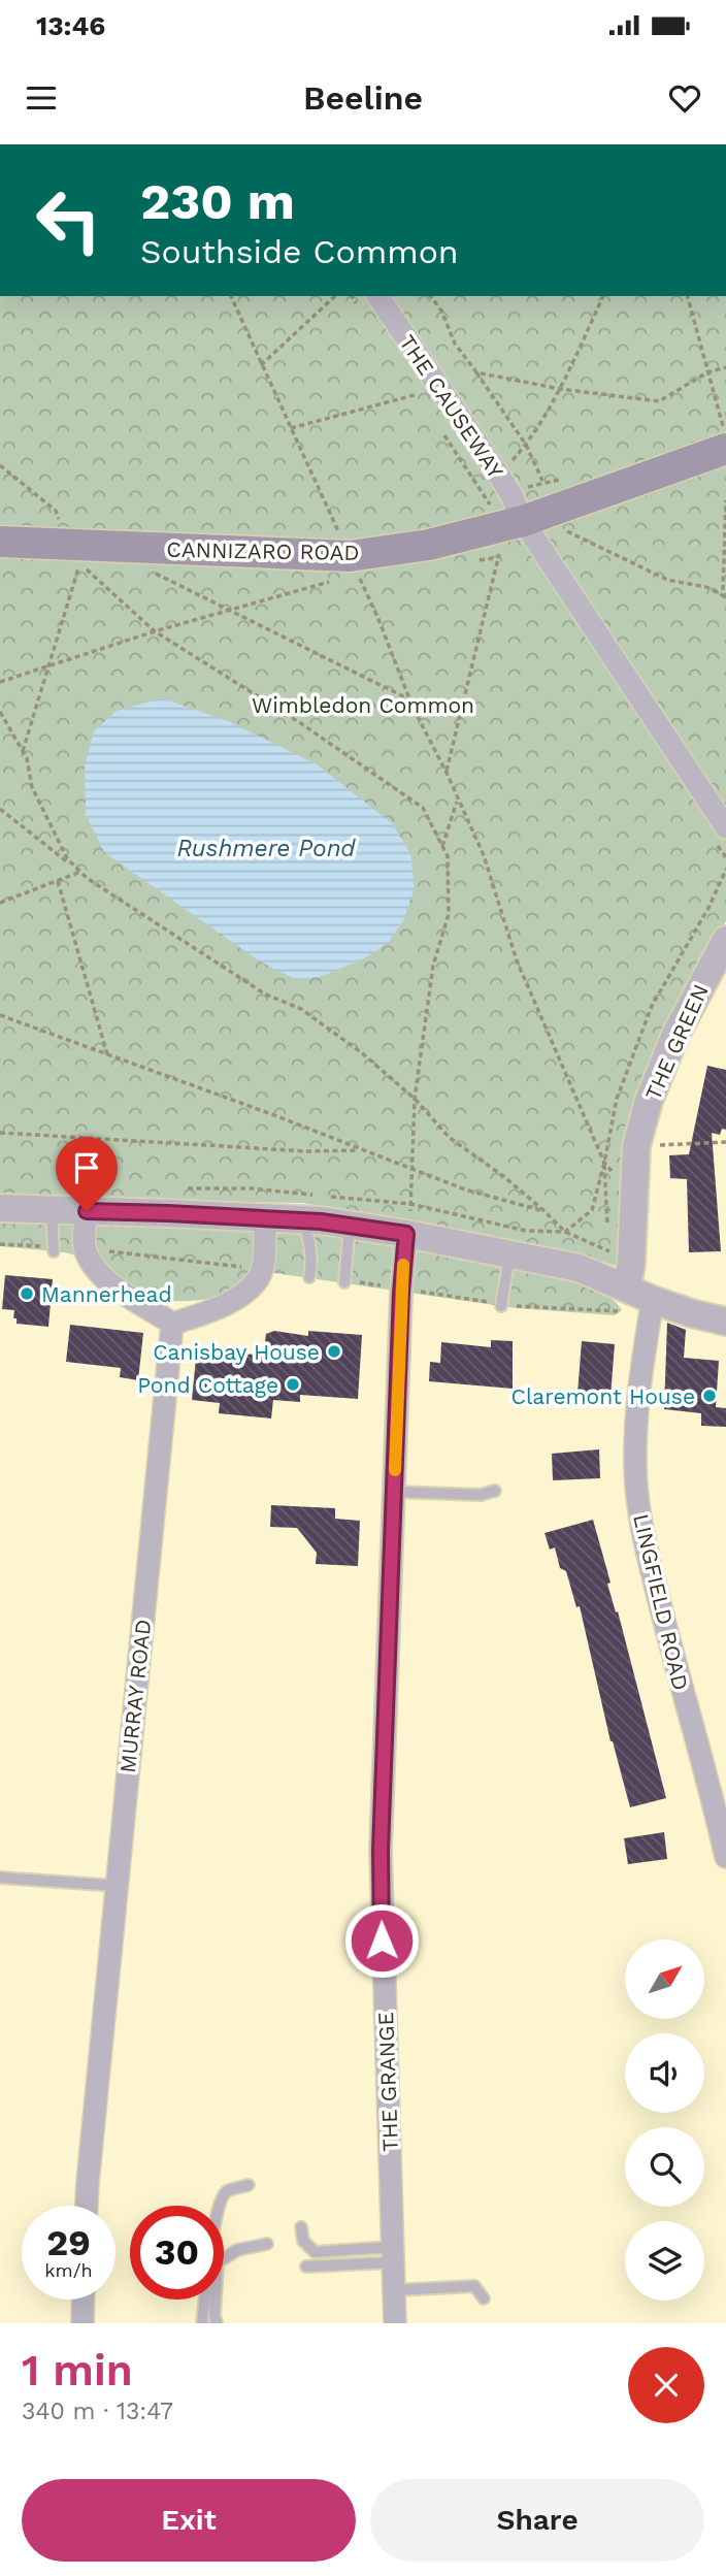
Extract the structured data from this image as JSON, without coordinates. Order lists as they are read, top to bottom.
{
  "streets": {
    "main road": ["CANNIZARO ROAD"],
    "street": [
      "THE CAUSEWAY",
      "THE GREEN",
      "LINGFIELD ROAD",
      "MURRAY ROAD",
      "THE GRANGE"
    ]
  },
  "crossings": [
    ["THE CAUSEWAY", "CANNIZARO ROAD"]
  ],
  "water": ["Rushmere Pond"],
  "parks": ["Wimbledon Common"],
  "places": [
    "Mannerhead",
    "Canisbay House",
    "Pond Cottage",
    "Claremont House"
  ],
  "north": "top right",
  "page": {
    "status": "13:46",
    "header": "Beeline",
    "turn": ["230 m", "Southside Common"],
    "speed": "29 km/h",
    "limit": "30",
    "heading": ["1 min", "340 m · 13:47"],
    "buttons": ["Exit", "Share"]
  }
}
